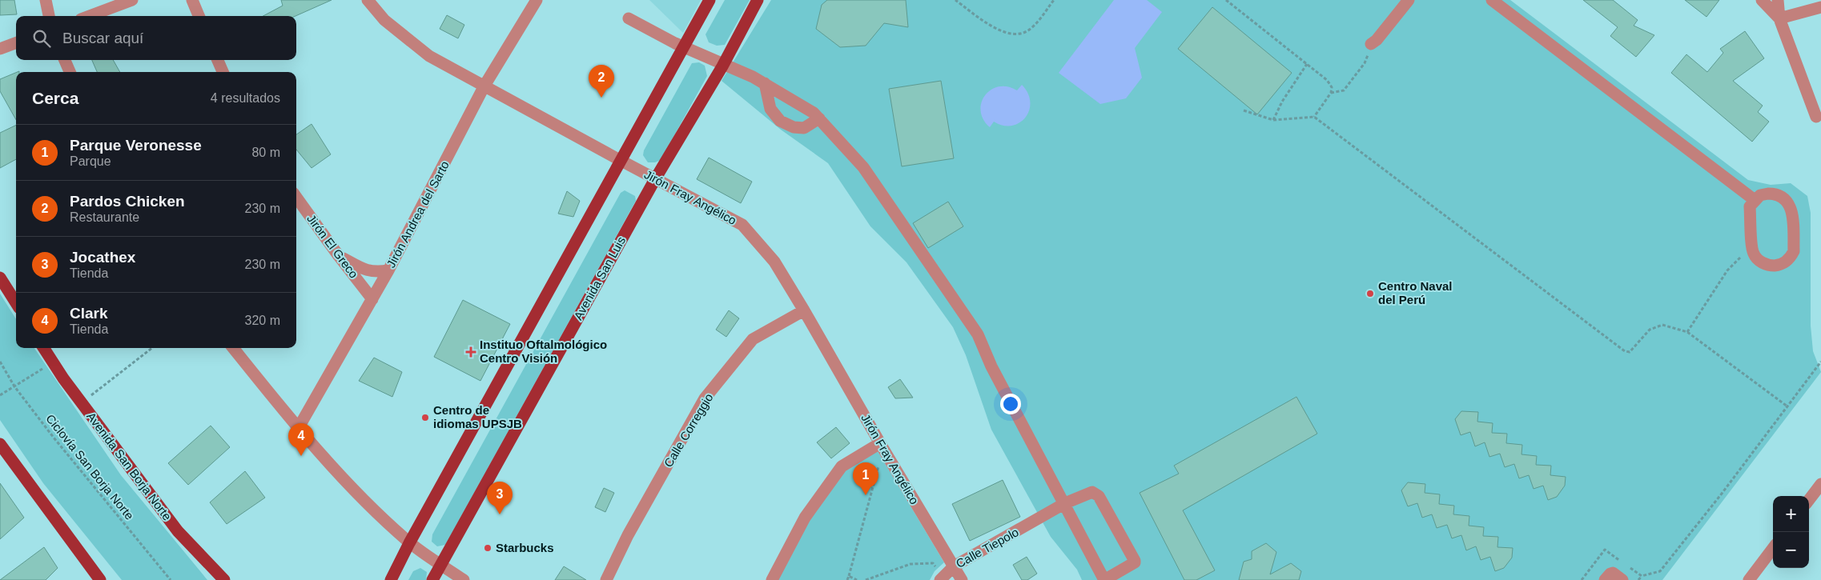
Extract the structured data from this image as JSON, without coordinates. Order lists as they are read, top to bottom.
{
  "streets": {
    "main road": ["Avenida San Luis", "Avenida San Borja Norte"],
    "street": [
      "Jirón Fray Angélico",
      "Jirón Andrea del Sarto",
      "Jirón El Greco",
      "Calle Correggio",
      "Calle Tiepolo"
    ],
    "path": ["Ciclovía San Borja Norte"]
  },
  "crossings": [
    ["Jirón Fray Angélico", "Jirón Andrea del Sarto"],
    ["Jirón Fray Angélico", "Avenida San Luis"],
    ["Jirón Fray Angélico", "Calle Correggio"],
    ["Jirón Fray Angélico", "Calle Tiepolo"],
    ["Jirón Andrea del Sarto", "Jirón El Greco"]
  ],
  "places": {
    "other": ["Centro Naval del Perú", "Centro de idiomas UPSJB", "Starbucks"],
    "health": ["Instituo Oftalmológico Centro Visión"]
  },
  "page": {
    "search": "Buscar aquí",
    "pins": [
      "2",
      "4",
      "1",
      "3"
    ],
    "heading": ["Cerca", "4 resultados"],
    "list": [
      {
        "mark": "1",
        "name": "Parque Veronesse",
        "note": "Parque",
        "value": "80 m"
      },
      {
        "mark": "2",
        "name": "Pardos Chicken",
        "note": "Restaurante",
        "value": "230 m"
      },
      {
        "mark": "3",
        "name": "Jocathex",
        "note": "Tienda",
        "value": "230 m"
      },
      {
        "mark": "4",
        "name": "Clark",
        "note": "Tienda",
        "value": "320 m"
      }
    ],
    "map_buttons": ["+", "−"]
  }
}
